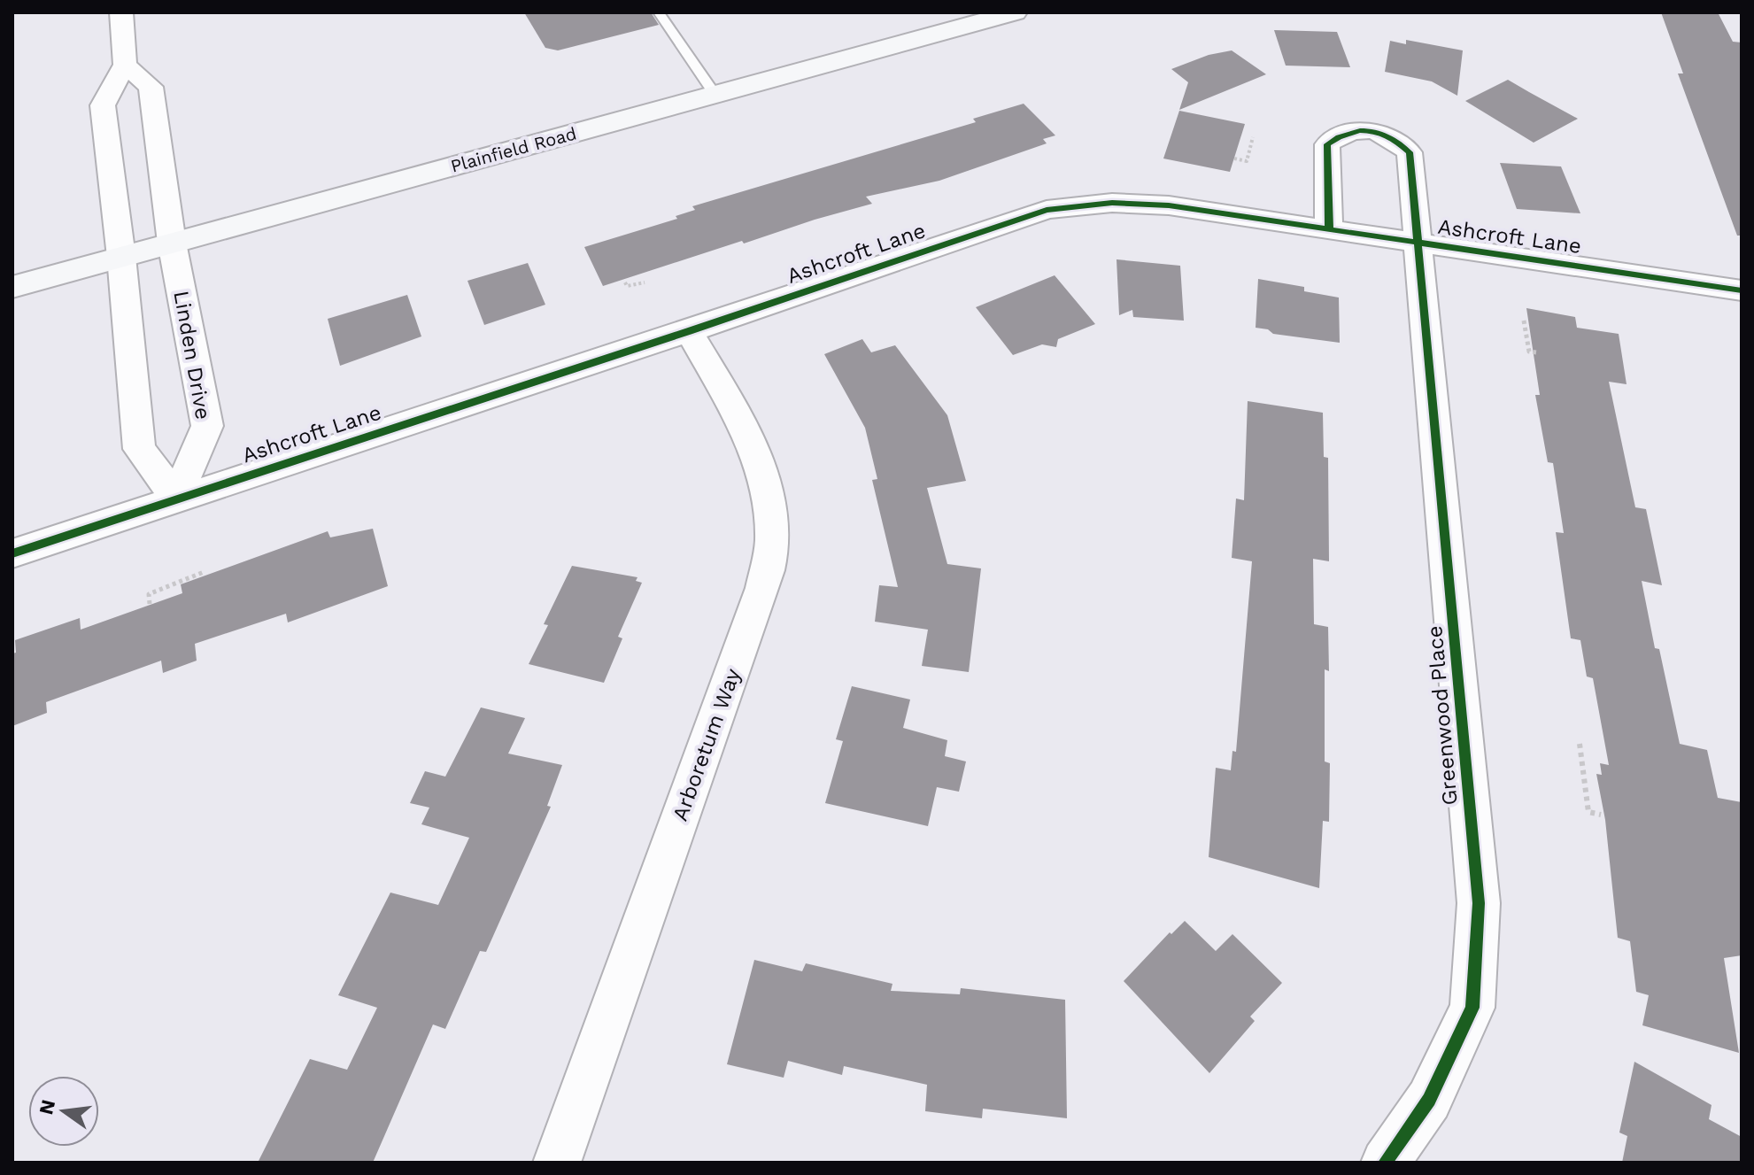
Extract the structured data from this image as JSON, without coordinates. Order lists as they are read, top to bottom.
{
  "streets": {
    "main road": ["Plainfield Road"],
    "street": [
      "Ashcroft Lane",
      "Linden Drive",
      "Greenwood Place",
      "Arboretum Way"
    ]
  },
  "crossings": [
    ["Plainfield Road", "Linden Drive"],
    ["Ashcroft Lane", "Linden Drive"],
    ["Ashcroft Lane", "Greenwood Place"],
    ["Ashcroft Lane", "Arboretum Way"]
  ],
  "north": "left"
}
